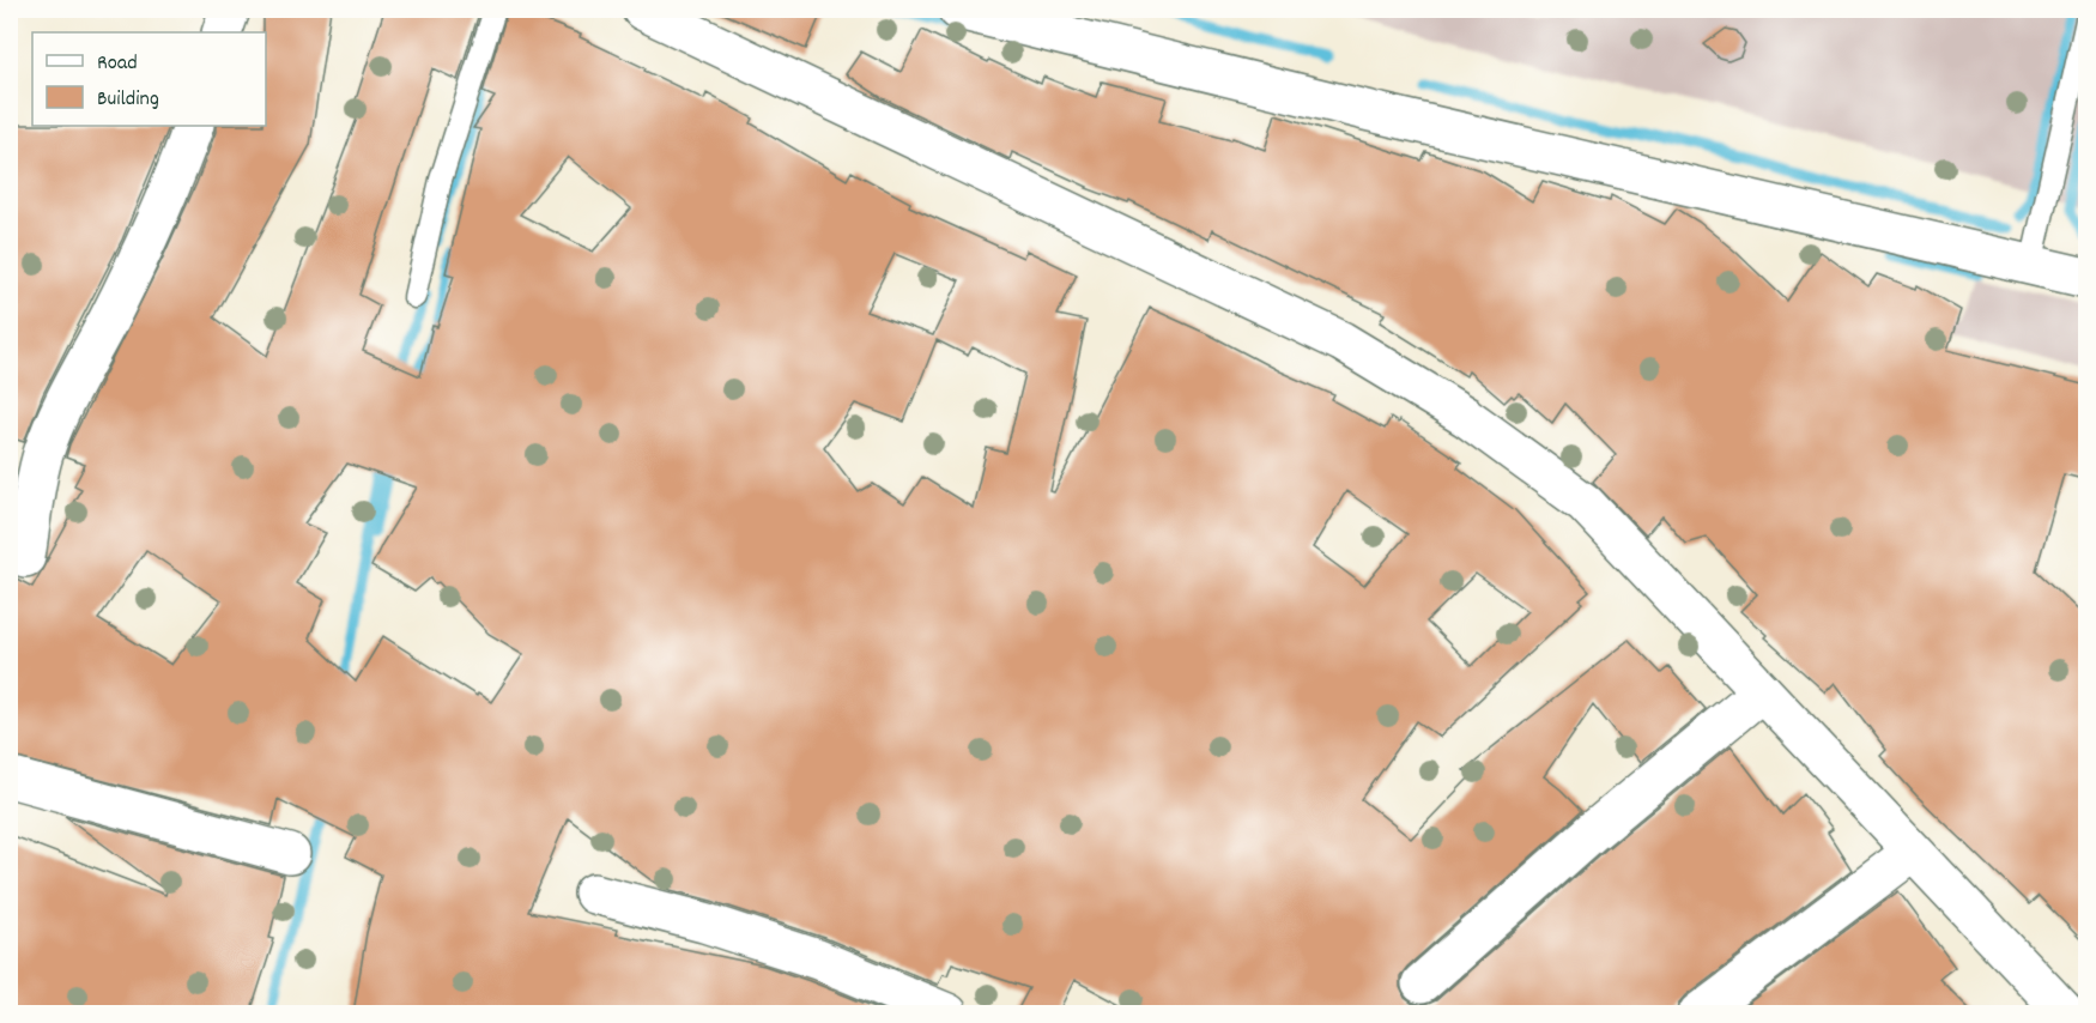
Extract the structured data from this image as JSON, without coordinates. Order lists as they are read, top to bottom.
{
  "legend": ["Road", "Building"]
}
